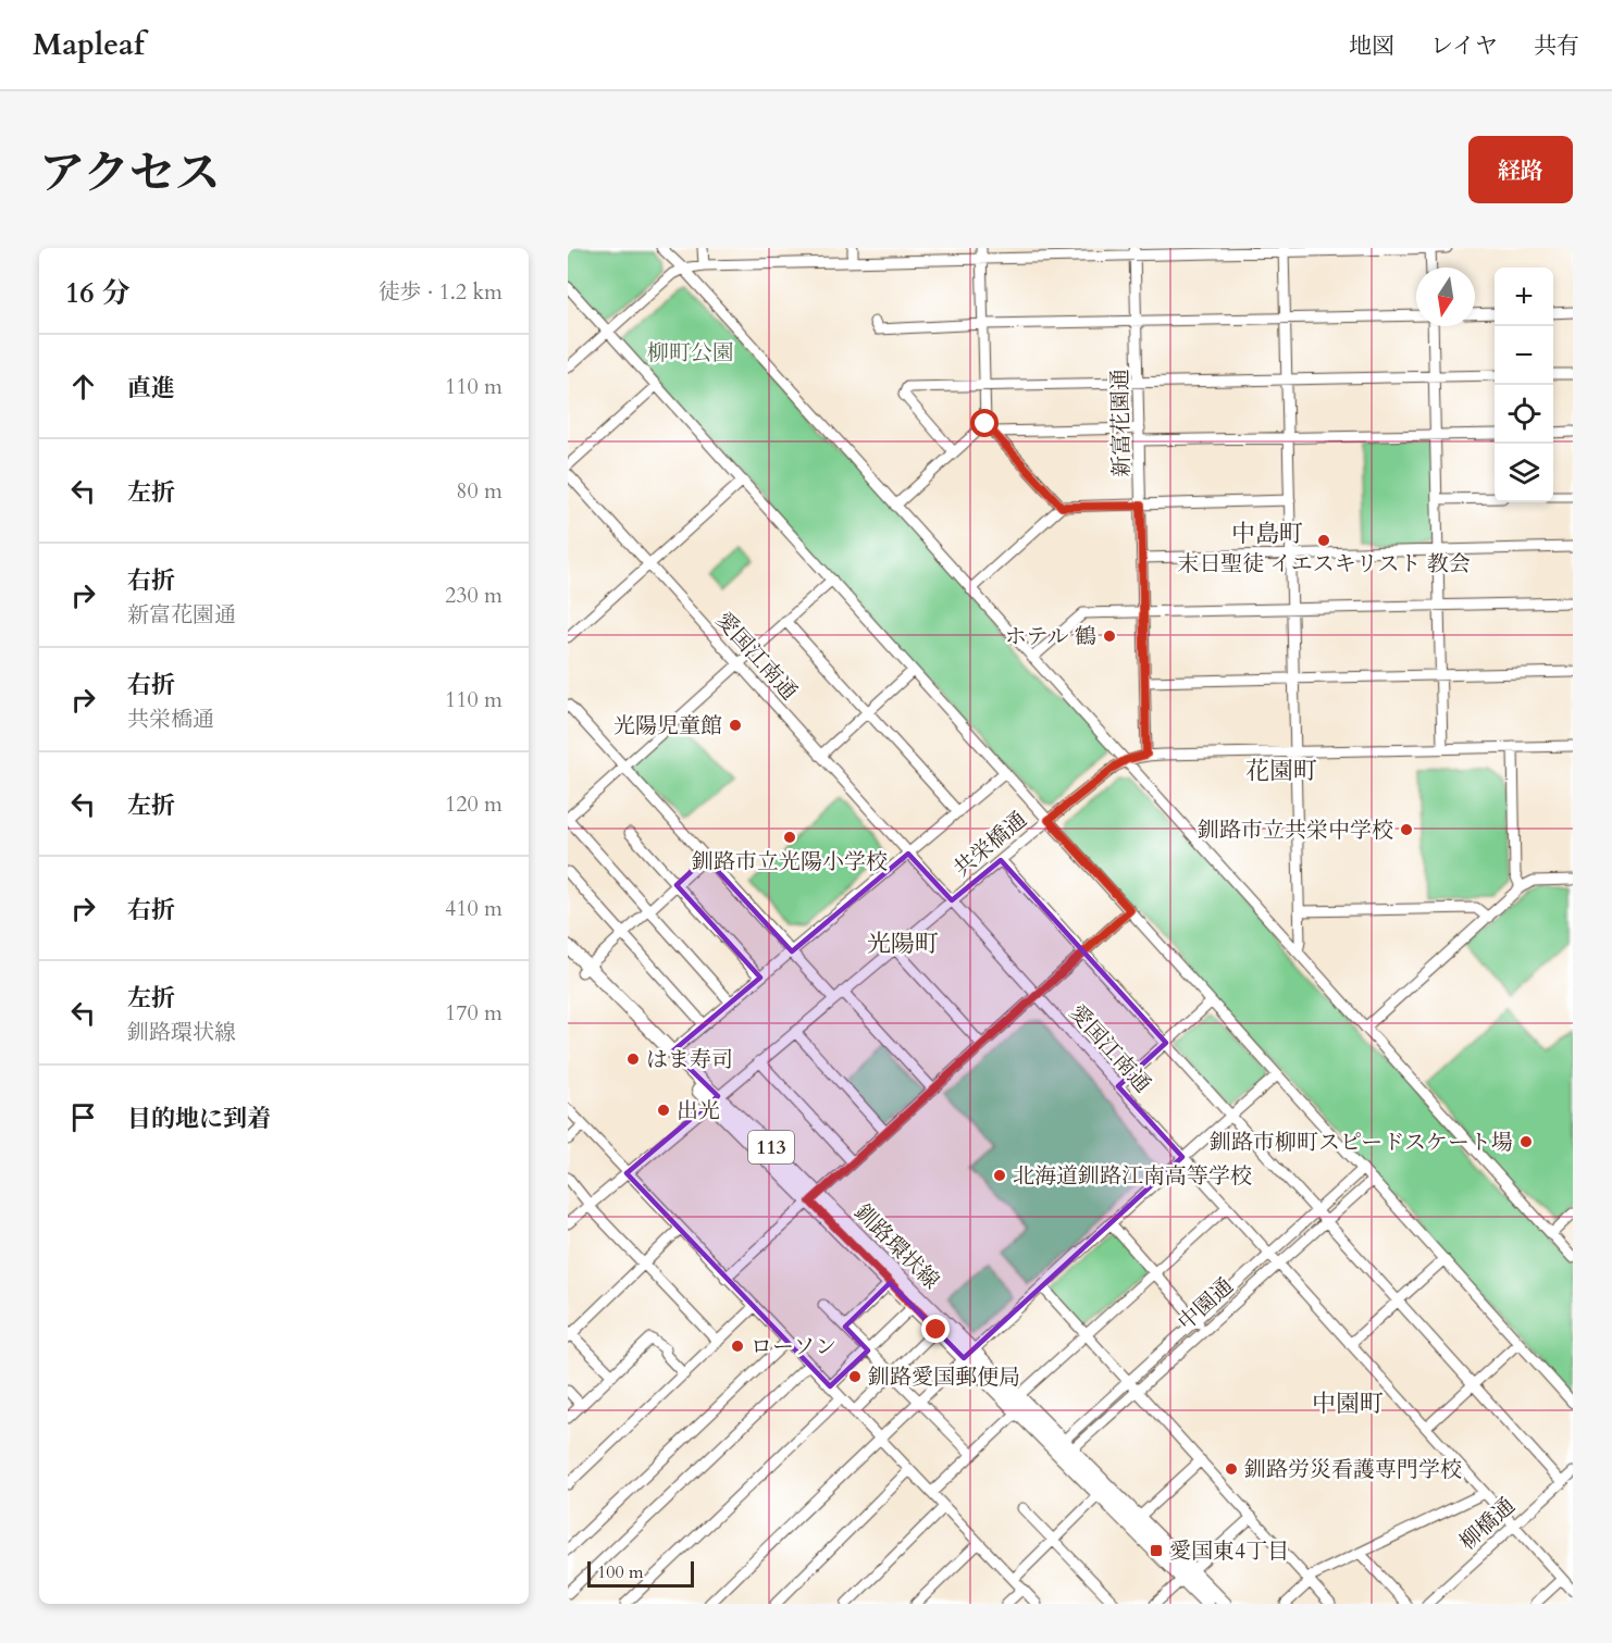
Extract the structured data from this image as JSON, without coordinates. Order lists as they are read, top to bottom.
{
  "streets": {
    "main road": ["113", "釧路環状線"],
    "street": [
      "新富花園通",
      "愛国江南通",
      "共栄橋通",
      "中園通",
      "柳橋通"
    ]
  },
  "crossings": [
    ["新富花園通", "共栄橋通"],
    ["愛国江南通", "共栄橋通"],
    ["愛国江南通", "中園通"],
    ["愛国江南通", "柳橋通"],
    ["共栄橋通", "釧路環状線"],
    ["釧路環状線", "中園通"]
  ],
  "districts": [
    "中島町",
    "花園町",
    "光陽町",
    "中園町"
  ],
  "parks": ["柳町公園"],
  "places": {
    "other": [
      "末日聖徒 イエスキリスト 教会",
      "ホテル 鶴",
      "光陽児童館",
      "釧路市立共栄中学校",
      "釧路市立光陽小学校",
      "はま寿司",
      "出光",
      "釧路市柳町スピードスケート場",
      "北海道釧路江南高等学校",
      "ローソン",
      "釧路愛国郵便局",
      "釧路労災看護専門学校"
    ],
    "transit": ["愛国東4丁目"]
  },
  "scale_bar": "100 m",
  "north": "bottom",
  "page": {
    "header": "Mapleaf",
    "nav": ["地図", "レイヤ", "共有"],
    "title": "アクセス",
    "buttons": "経路",
    "heading": ["16 分", "徒歩 · 1.2 km"],
    "map_buttons": ["+", "−"],
    "list": [
      ["直進", "110 m"],
      ["左折", "80 m"],
      ["右折", "新富花園通", "230 m"],
      ["右折", "共栄橋通", "110 m"],
      ["左折", "120 m"],
      ["右折", "410 m"],
      ["左折", "釧路環状線", "170 m"],
      "目的地に到着"
    ],
    "scale": "100 m"
  }
}
